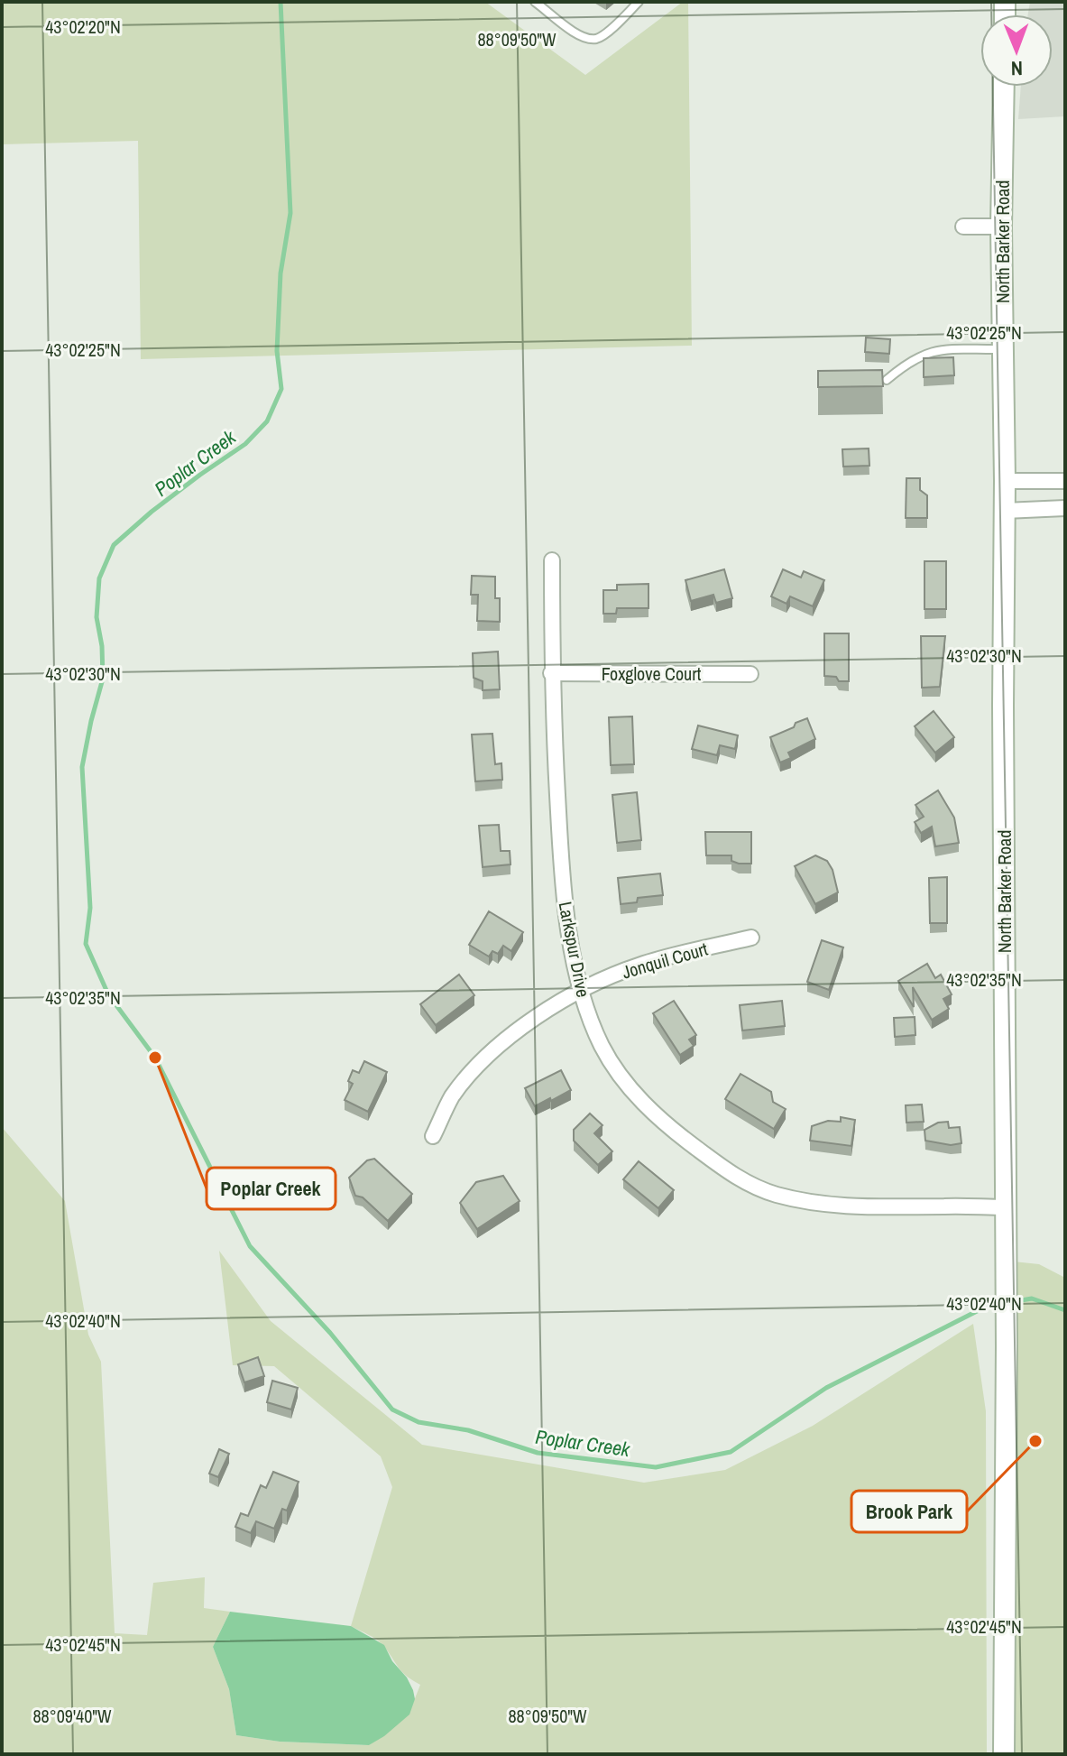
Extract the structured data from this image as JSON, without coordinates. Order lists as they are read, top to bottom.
{
  "streets": {
    "main road": ["North Barker Road"],
    "street": ["Foxglove Court", "Larkspur Drive", "Jonquil Court"]
  },
  "crossings": [
    ["North Barker Road", "Larkspur Drive"],
    ["Foxglove Court", "Larkspur Drive"],
    ["Larkspur Drive", "Jonquil Court"]
  ],
  "water": ["Poplar Creek"],
  "places": ["Poplar Creek", "Brook Park"],
  "north": "bottom",
  "coordinates": [
    "43°02'20\"N",
    "88°09'50\"W",
    "43°02'25\"N",
    "43°02'30\"N",
    "43°02'35\"N",
    "43°02'40\"N",
    "43°02'45\"N",
    "88°09'40\"W"
  ]
}
